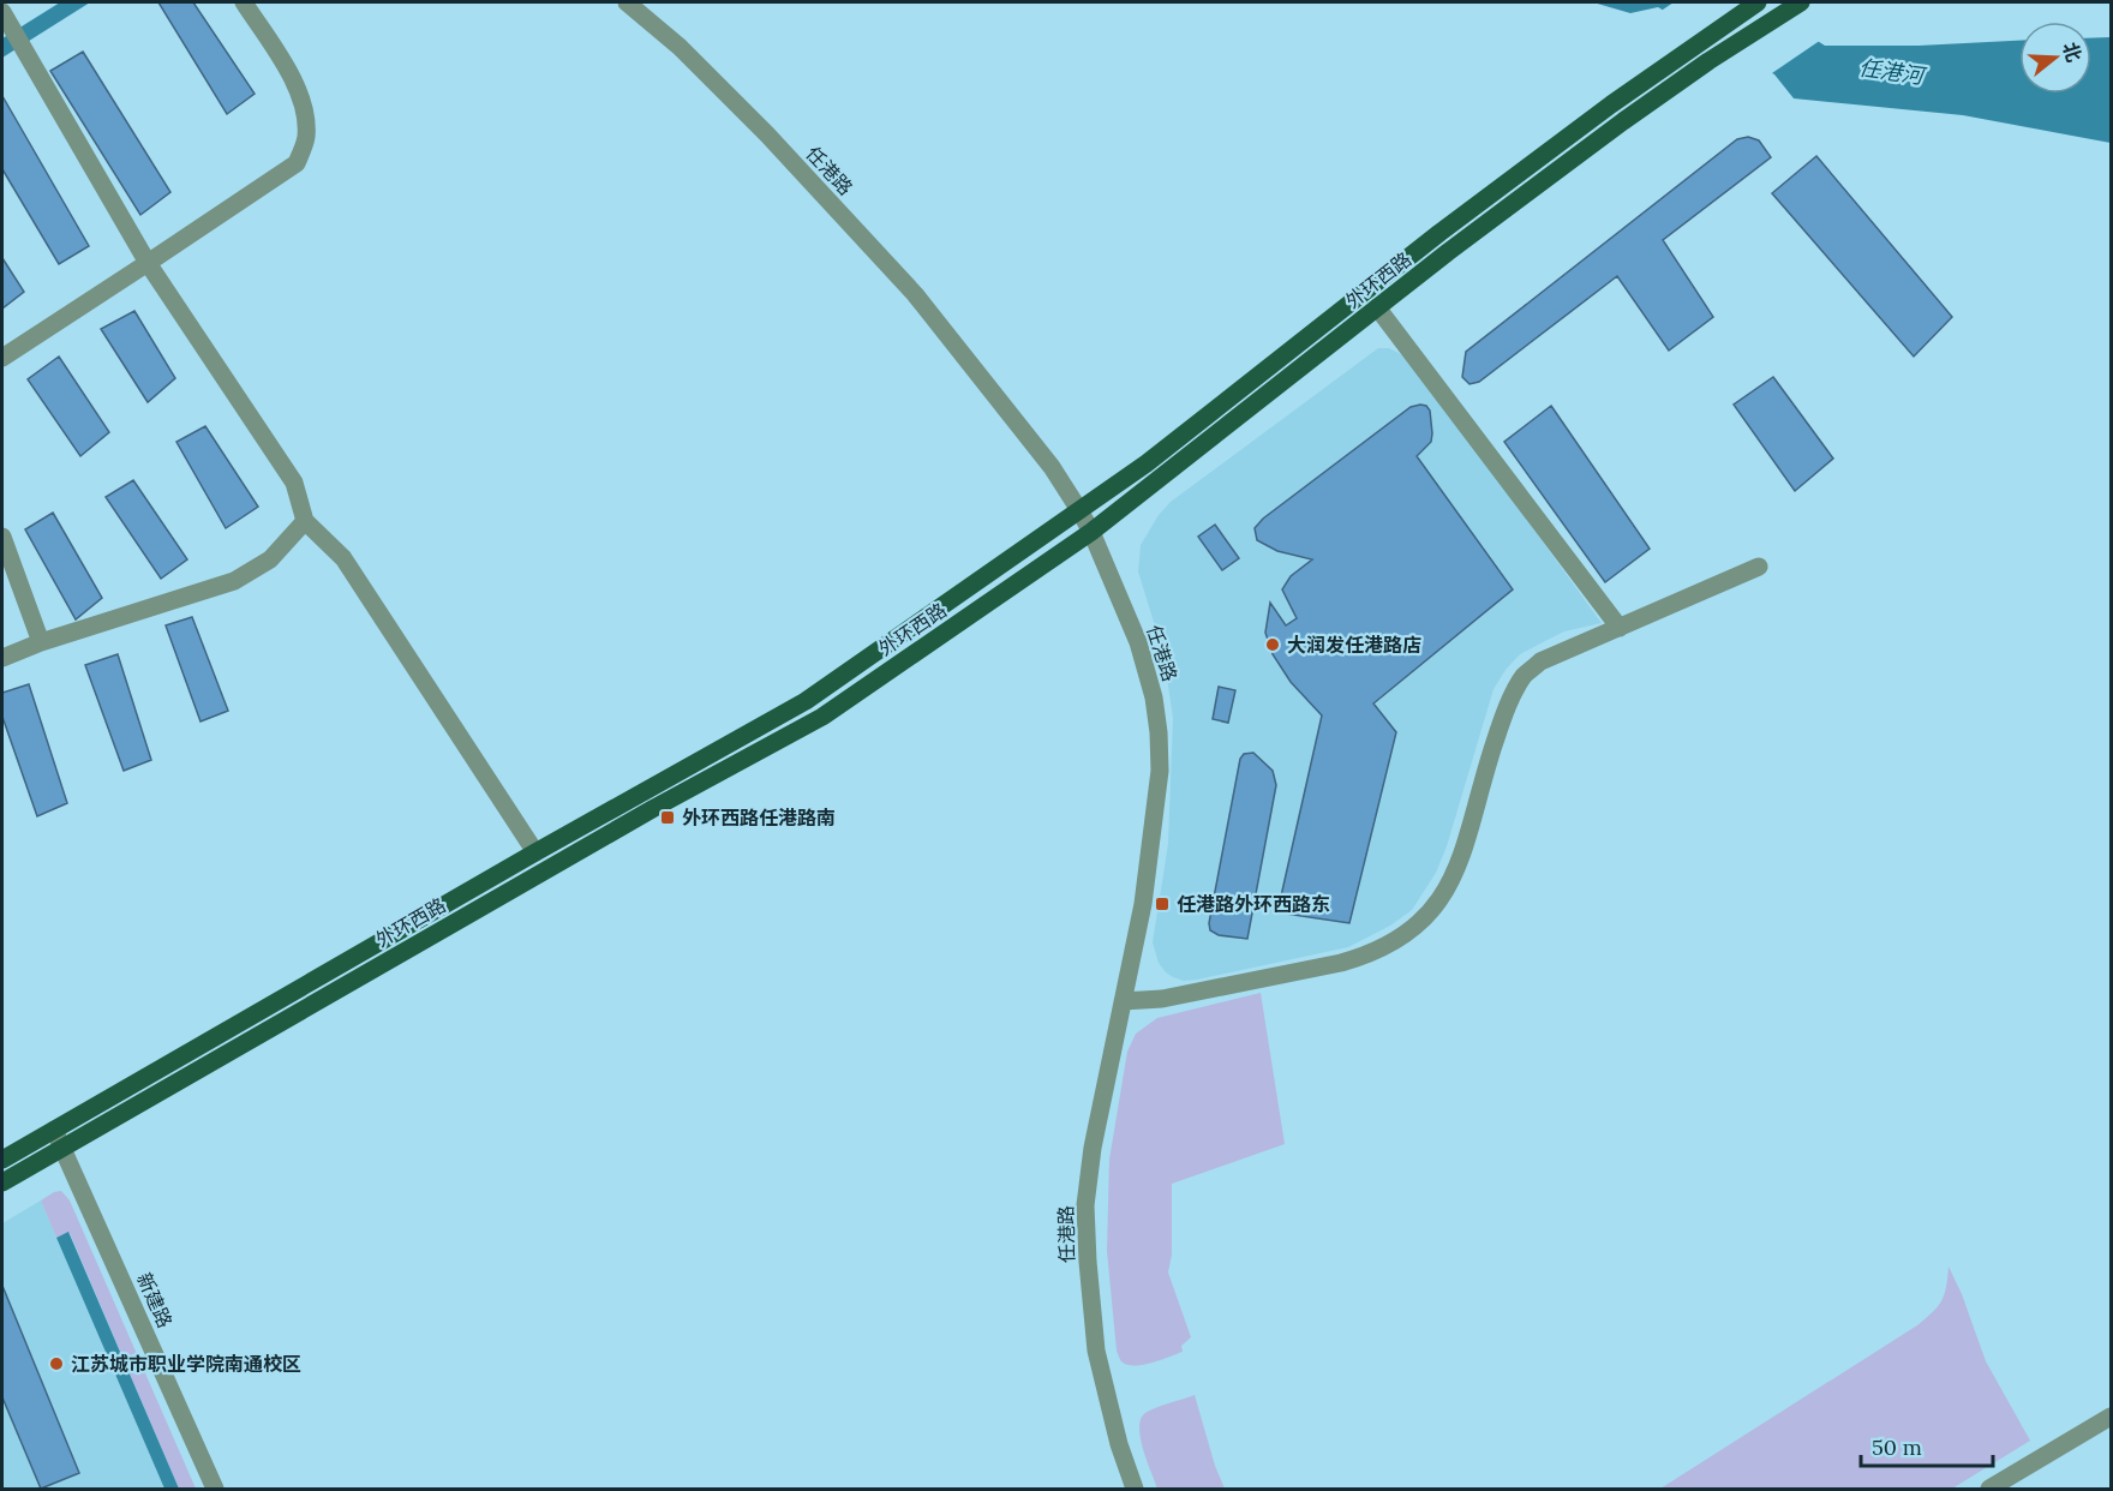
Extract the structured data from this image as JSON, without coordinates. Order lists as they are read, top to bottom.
{
  "streets": {
    "main road": ["外环西路"],
    "street": ["任港路", "新建路"]
  },
  "crossings": [
    ["任港路", "外环西路"],
    ["外环西路", "新建路"]
  ],
  "water": ["任港河"],
  "places": {
    "other": ["大润发任港路店", "江苏城市职业学院南通校区"],
    "transit": ["外环西路任港路南", "任港路外环西路东"]
  },
  "scale_bar": "50 m",
  "north": "right"
}
